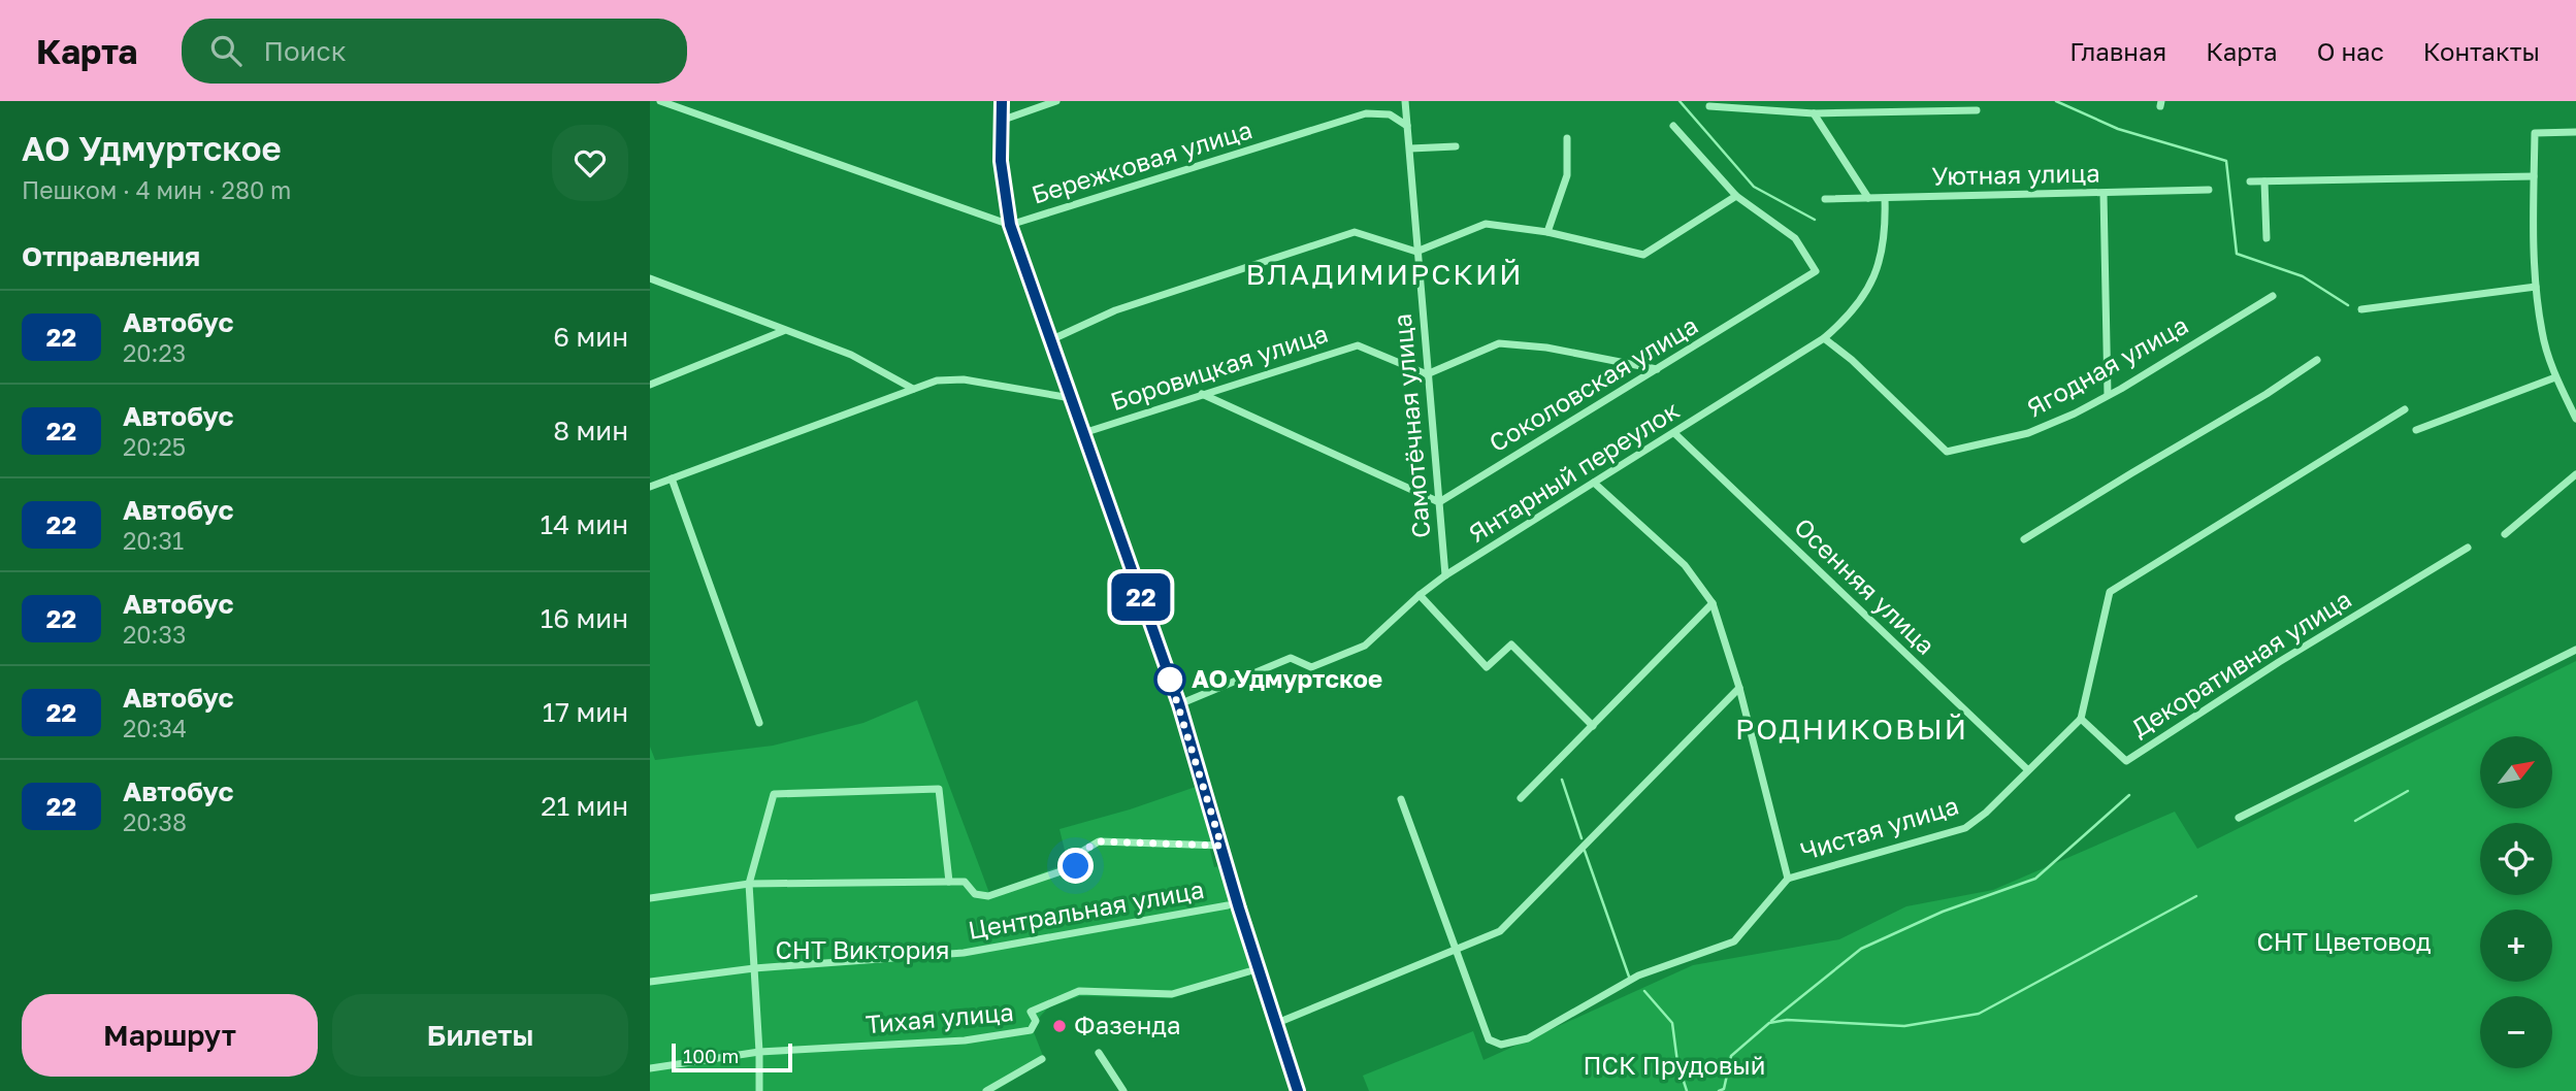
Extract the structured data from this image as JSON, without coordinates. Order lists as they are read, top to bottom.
{
  "streets": {
    "street": [
      "Бережковая улица",
      "Уютная улица",
      "Ягодная улица",
      "Боровицкая улица",
      "Соколовская улица",
      "Самотёчная улица",
      "Янтарный переулок",
      "Осенняя улица",
      "Декоративная улица",
      "Чистая улица",
      "Центральная улица",
      "Тихая улица"
    ]
  },
  "crossings": [
    ["Бережковая улица", "Самотёчная улица"],
    ["Уютная улица", "Янтарный переулок"],
    ["Ягодная улица", "Янтарный переулок"],
    ["Боровицкая улица", "Самотёчная улица"],
    ["Соколовская улица", "Самотёчная улица"],
    ["Самотёчная улица", "Янтарный переулок"],
    ["Янтарный переулок", "Осенняя улица"],
    ["Осенняя улица", "Чистая улица"],
    ["Декоративная улица", "Чистая улица"]
  ],
  "districts": ["ВЛАДИМИРСКИЙ", "РОДНИКОВЫЙ"],
  "parks": ["СНТ Цветовод", "СНТ Виктория", "ПСК Прудовый"],
  "places": ["АО Удмуртское", "Фазенда"],
  "lines": ["bus line 22"],
  "scale_bar": "100 m",
  "north": "top right",
  "page": {
    "header": "Карта",
    "search": "Поиск",
    "nav": [
      "Главная",
      "Карта",
      "О нас",
      "Контакты"
    ],
    "heading": [
      ["АО Удмуртское", "Пешком · 4 мин · 280 m"],
      "Отправления"
    ],
    "on_map": "22",
    "list": [
      {
        "mark": "22",
        "name": "Автобус",
        "note": "20:23",
        "value": "6 мин"
      },
      {
        "mark": "22",
        "name": "Автобус",
        "note": "20:25",
        "value": "8 мин"
      },
      {
        "mark": "22",
        "name": "Автобус",
        "note": "20:31",
        "value": "14 мин"
      },
      {
        "mark": "22",
        "name": "Автобус",
        "note": "20:33",
        "value": "16 мин"
      },
      {
        "mark": "22",
        "name": "Автобус",
        "note": "20:34",
        "value": "17 мин"
      },
      {
        "mark": "22",
        "name": "Автобус",
        "note": "20:38",
        "value": "21 мин"
      }
    ],
    "map_buttons": ["+", "−"],
    "buttons": ["Маршрут", "Билеты"],
    "scale": "100 m"
  }
}
